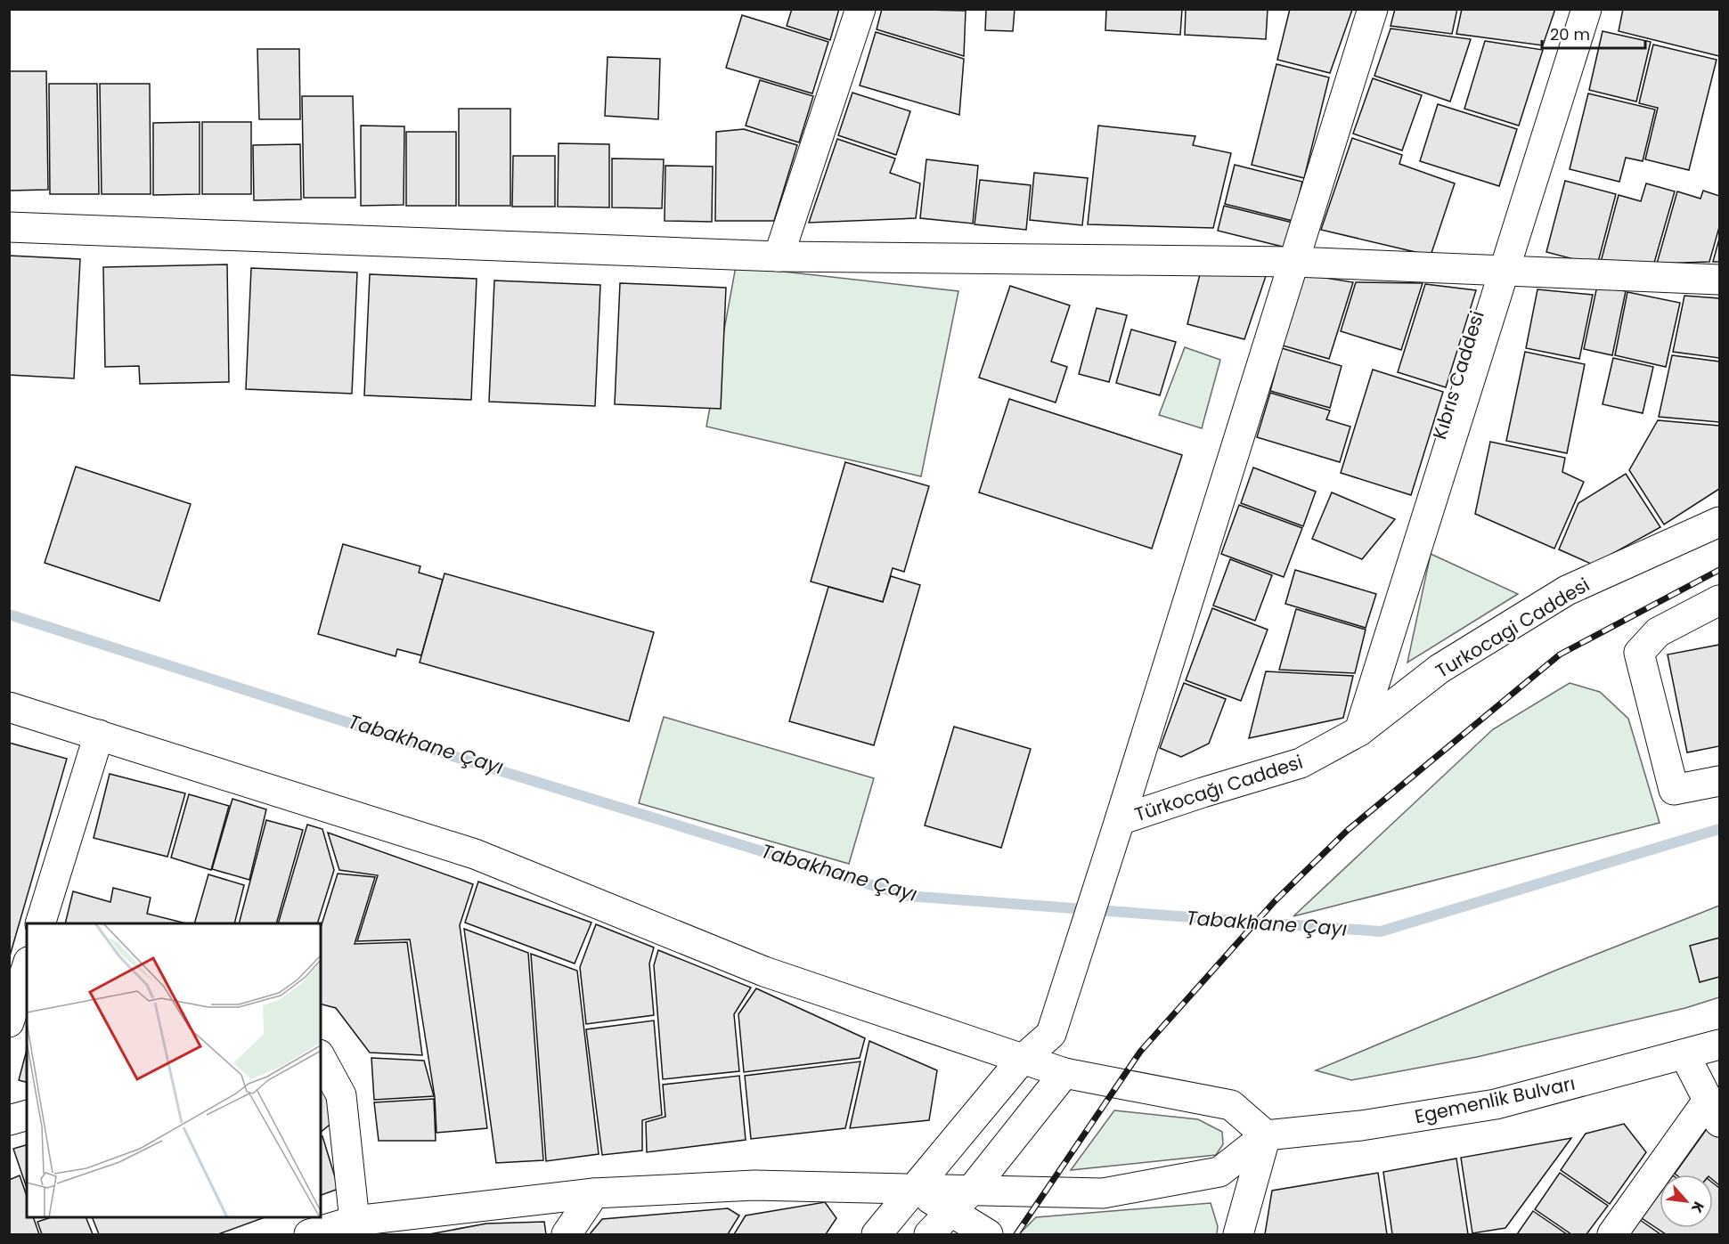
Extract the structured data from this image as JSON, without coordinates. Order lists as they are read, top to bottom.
{
  "streets": {
    "street": [
      "Kıbrıs Caddesi",
      "Turkocagi Caddesi",
      "Türkocağı Caddesi",
      "Egemenlik Bulvarı"
    ]
  },
  "crossings": [
    ["Kıbrıs Caddesi", "Turkocagi Caddesi"],
    ["Kıbrıs Caddesi", "Türkocağı Caddesi"],
    ["Turkocagi Caddesi", "Türkocağı Caddesi"]
  ],
  "water": ["Tabakhane Çayı"],
  "scale_bar": "20 m",
  "north": "bottom right"
}
